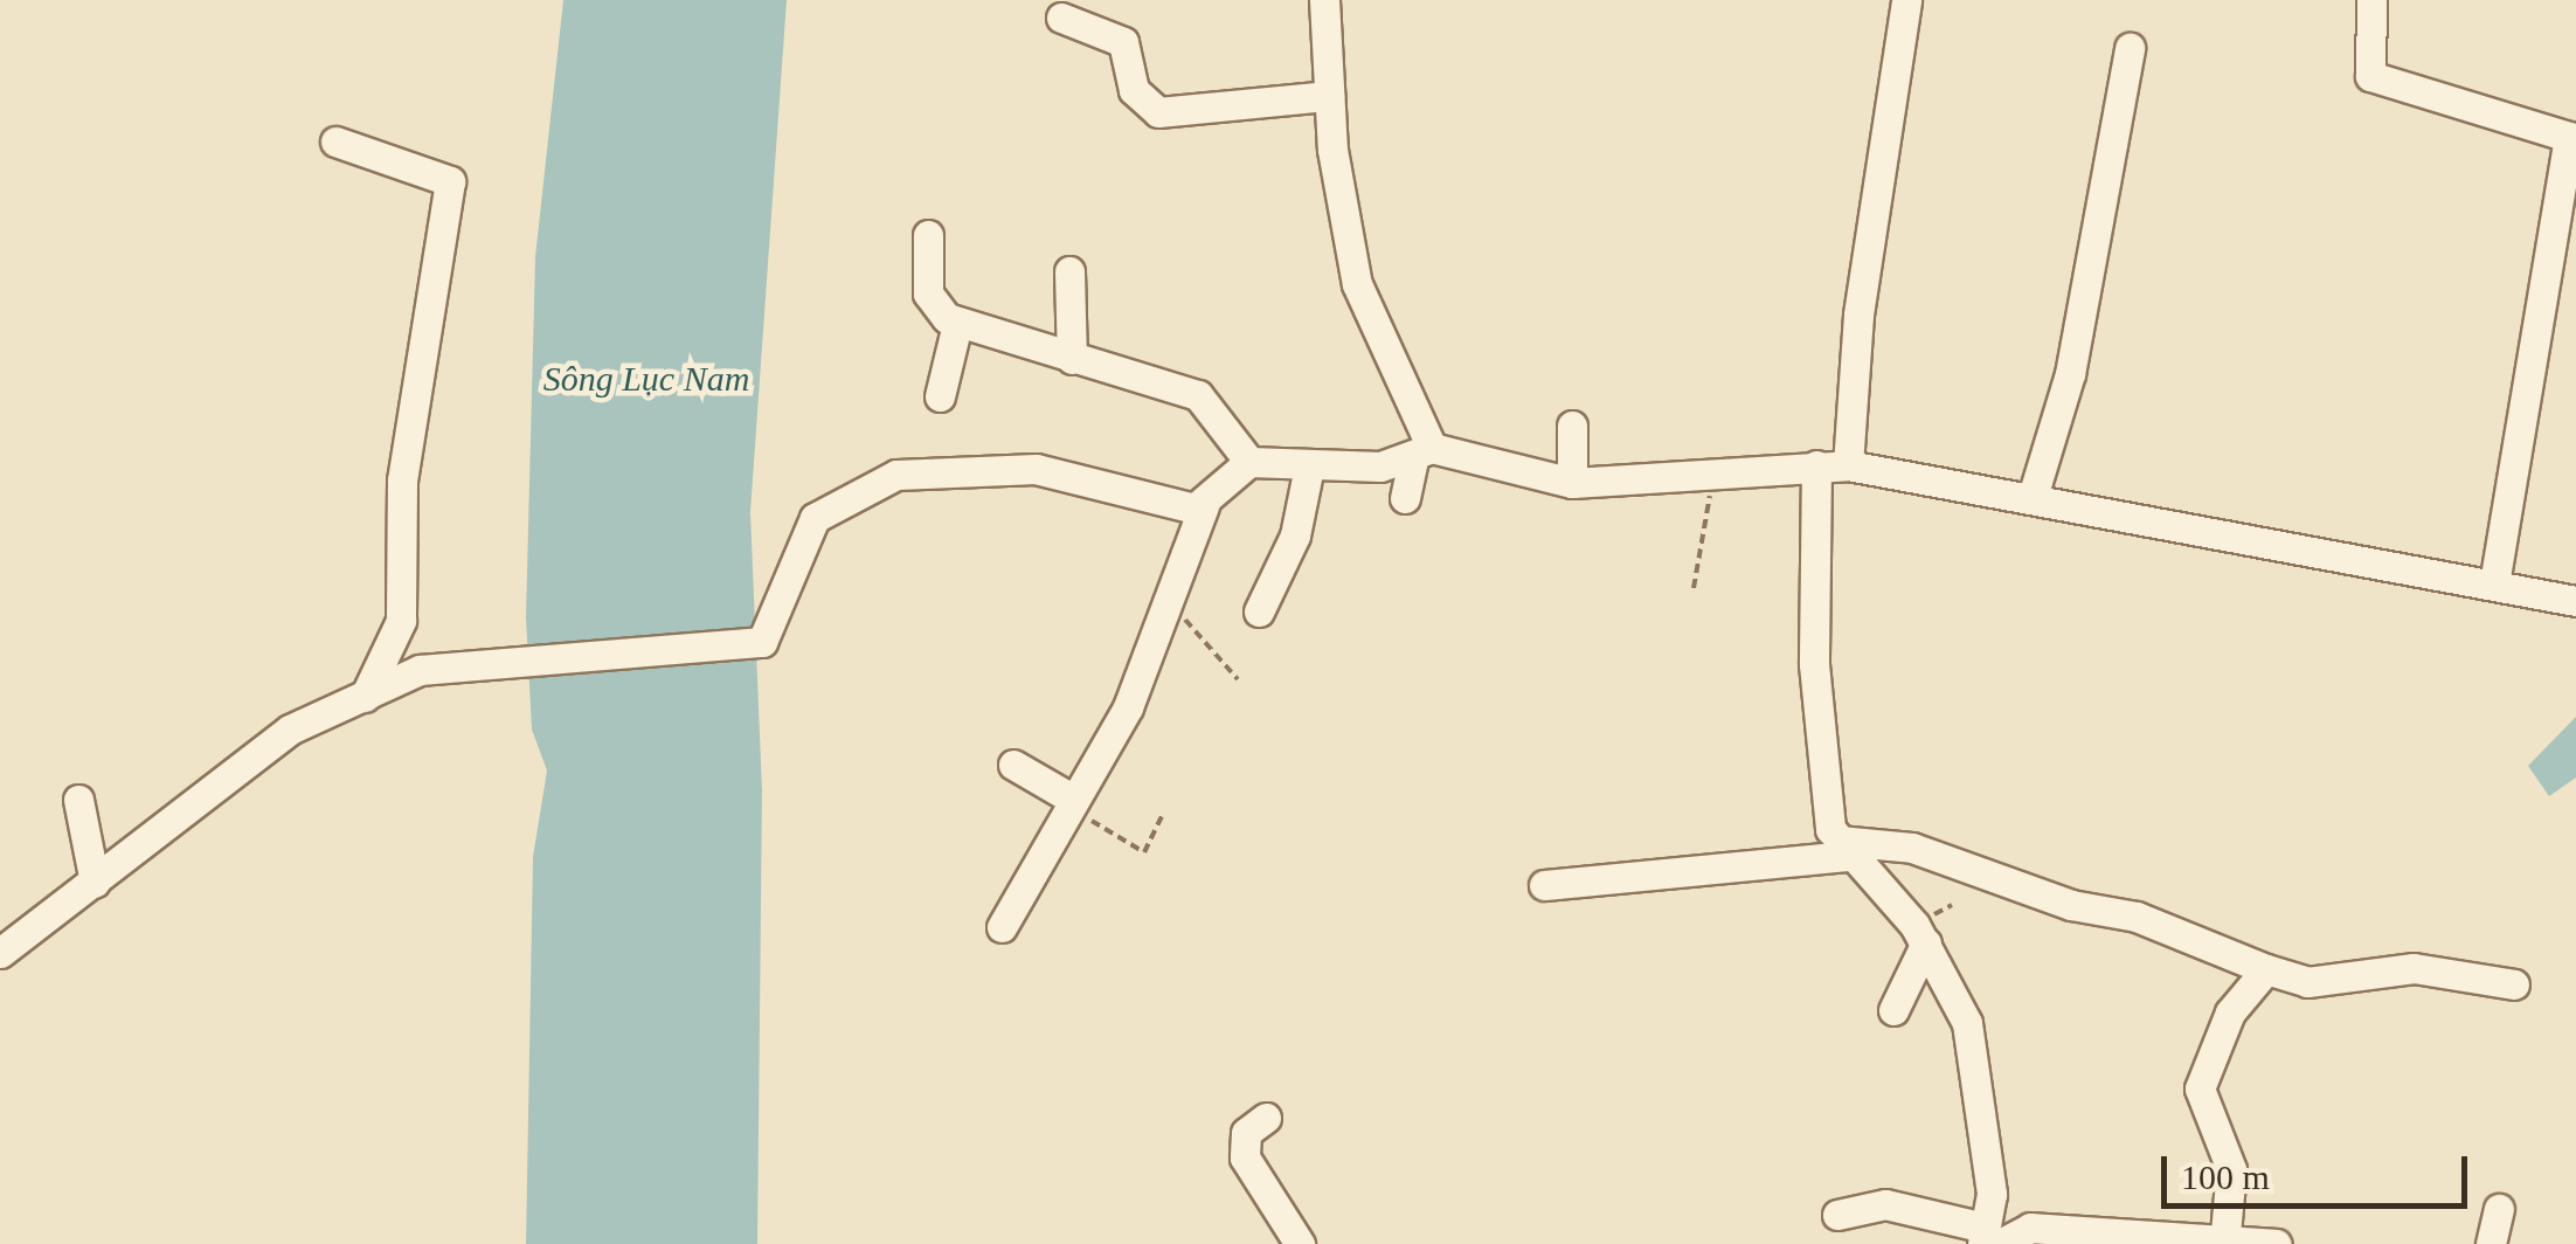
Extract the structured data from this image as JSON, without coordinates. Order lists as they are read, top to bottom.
{
  "water": ["Sông Lục Nam"],
  "scale_bar": "100 m"
}
